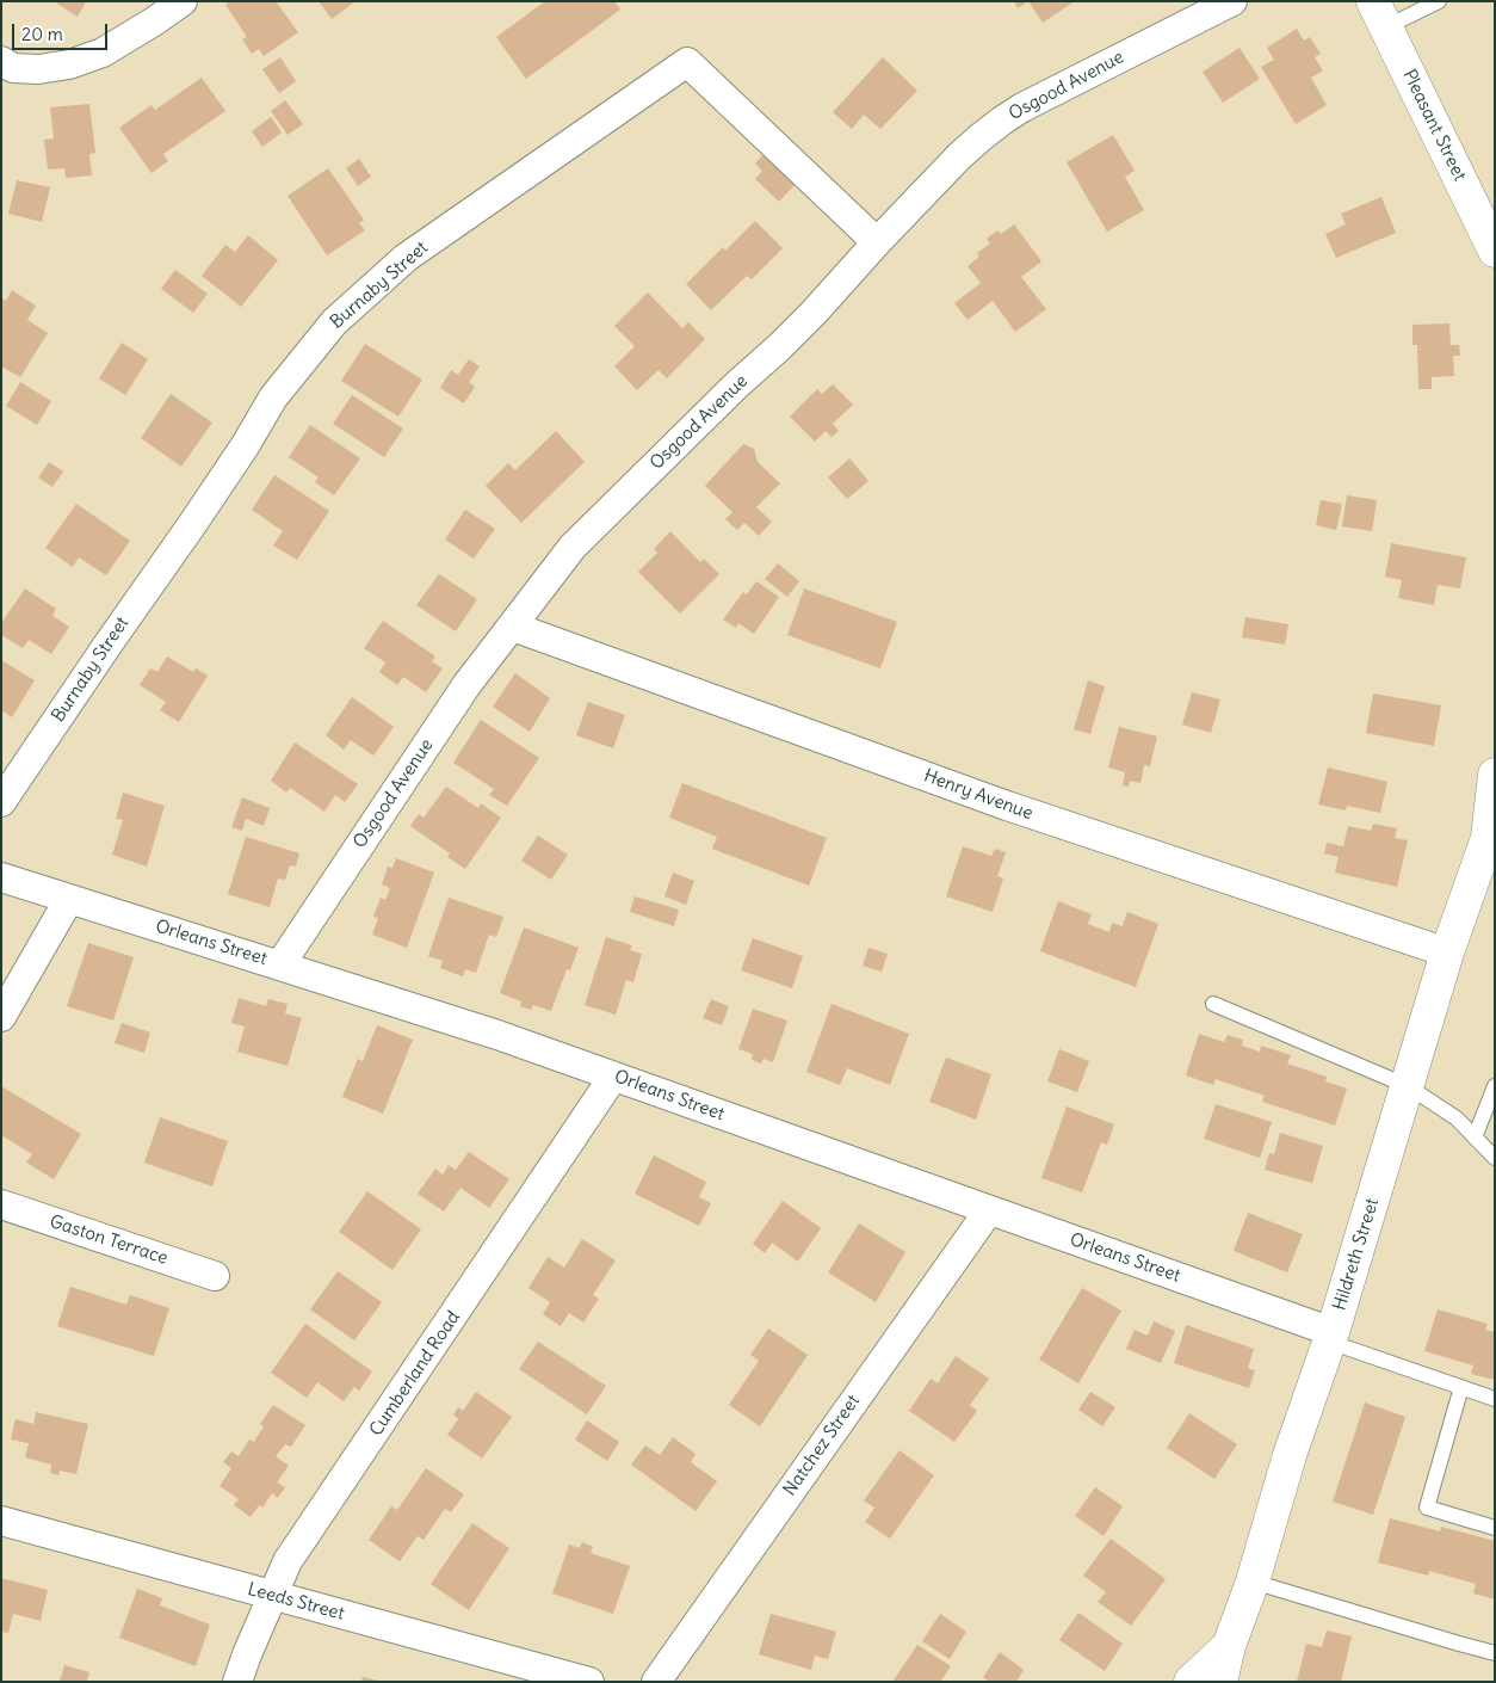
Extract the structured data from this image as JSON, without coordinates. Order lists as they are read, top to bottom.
{
  "streets": {
    "street": [
      "Osgood Avenue",
      "Pleasant Street",
      "Burnaby Street",
      "Henry Avenue",
      "Orleans Street",
      "Gaston Terrace",
      "Hildreth Street",
      "Cumberland Road",
      "Natchez Street",
      "Leeds Street"
    ]
  },
  "crossings": [
    ["Osgood Avenue", "Burnaby Street"],
    ["Osgood Avenue", "Henry Avenue"],
    ["Osgood Avenue", "Orleans Street"],
    ["Henry Avenue", "Hildreth Street"],
    ["Orleans Street", "Hildreth Street"],
    ["Orleans Street", "Cumberland Road"],
    ["Orleans Street", "Natchez Street"],
    ["Cumberland Road", "Leeds Street"]
  ],
  "scale_bar": "20 m"
}
